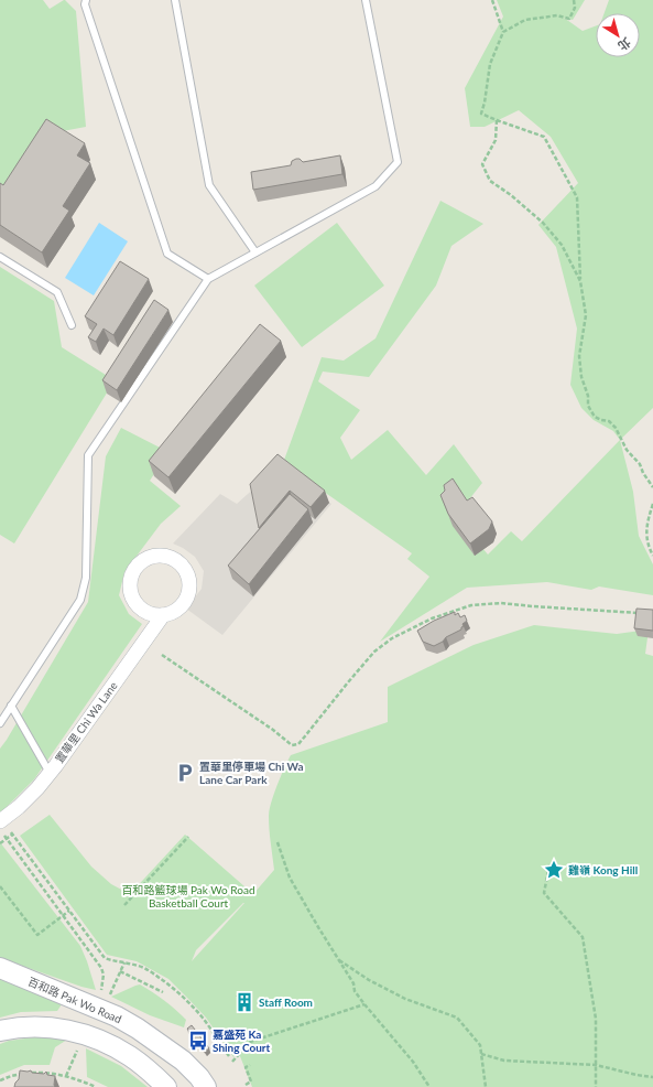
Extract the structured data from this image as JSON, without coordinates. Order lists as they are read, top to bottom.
{
  "streets": {
    "main road": ["百和路 Pak Wo Road"],
    "street": ["置華里 Chi Wa Lane"]
  },
  "parks": ["百和路籃球場 Pak Wo Road Basketball Court"],
  "places": {
    "parking": ["置華里停車場 Chi Wa Lane Car Park"],
    "place": ["雞嶺 Kong Hill"],
    "building": ["Staff Room"],
    "bus stop": ["嘉盛苑 Ka Shing Court"]
  },
  "north": "bottom right"
}
